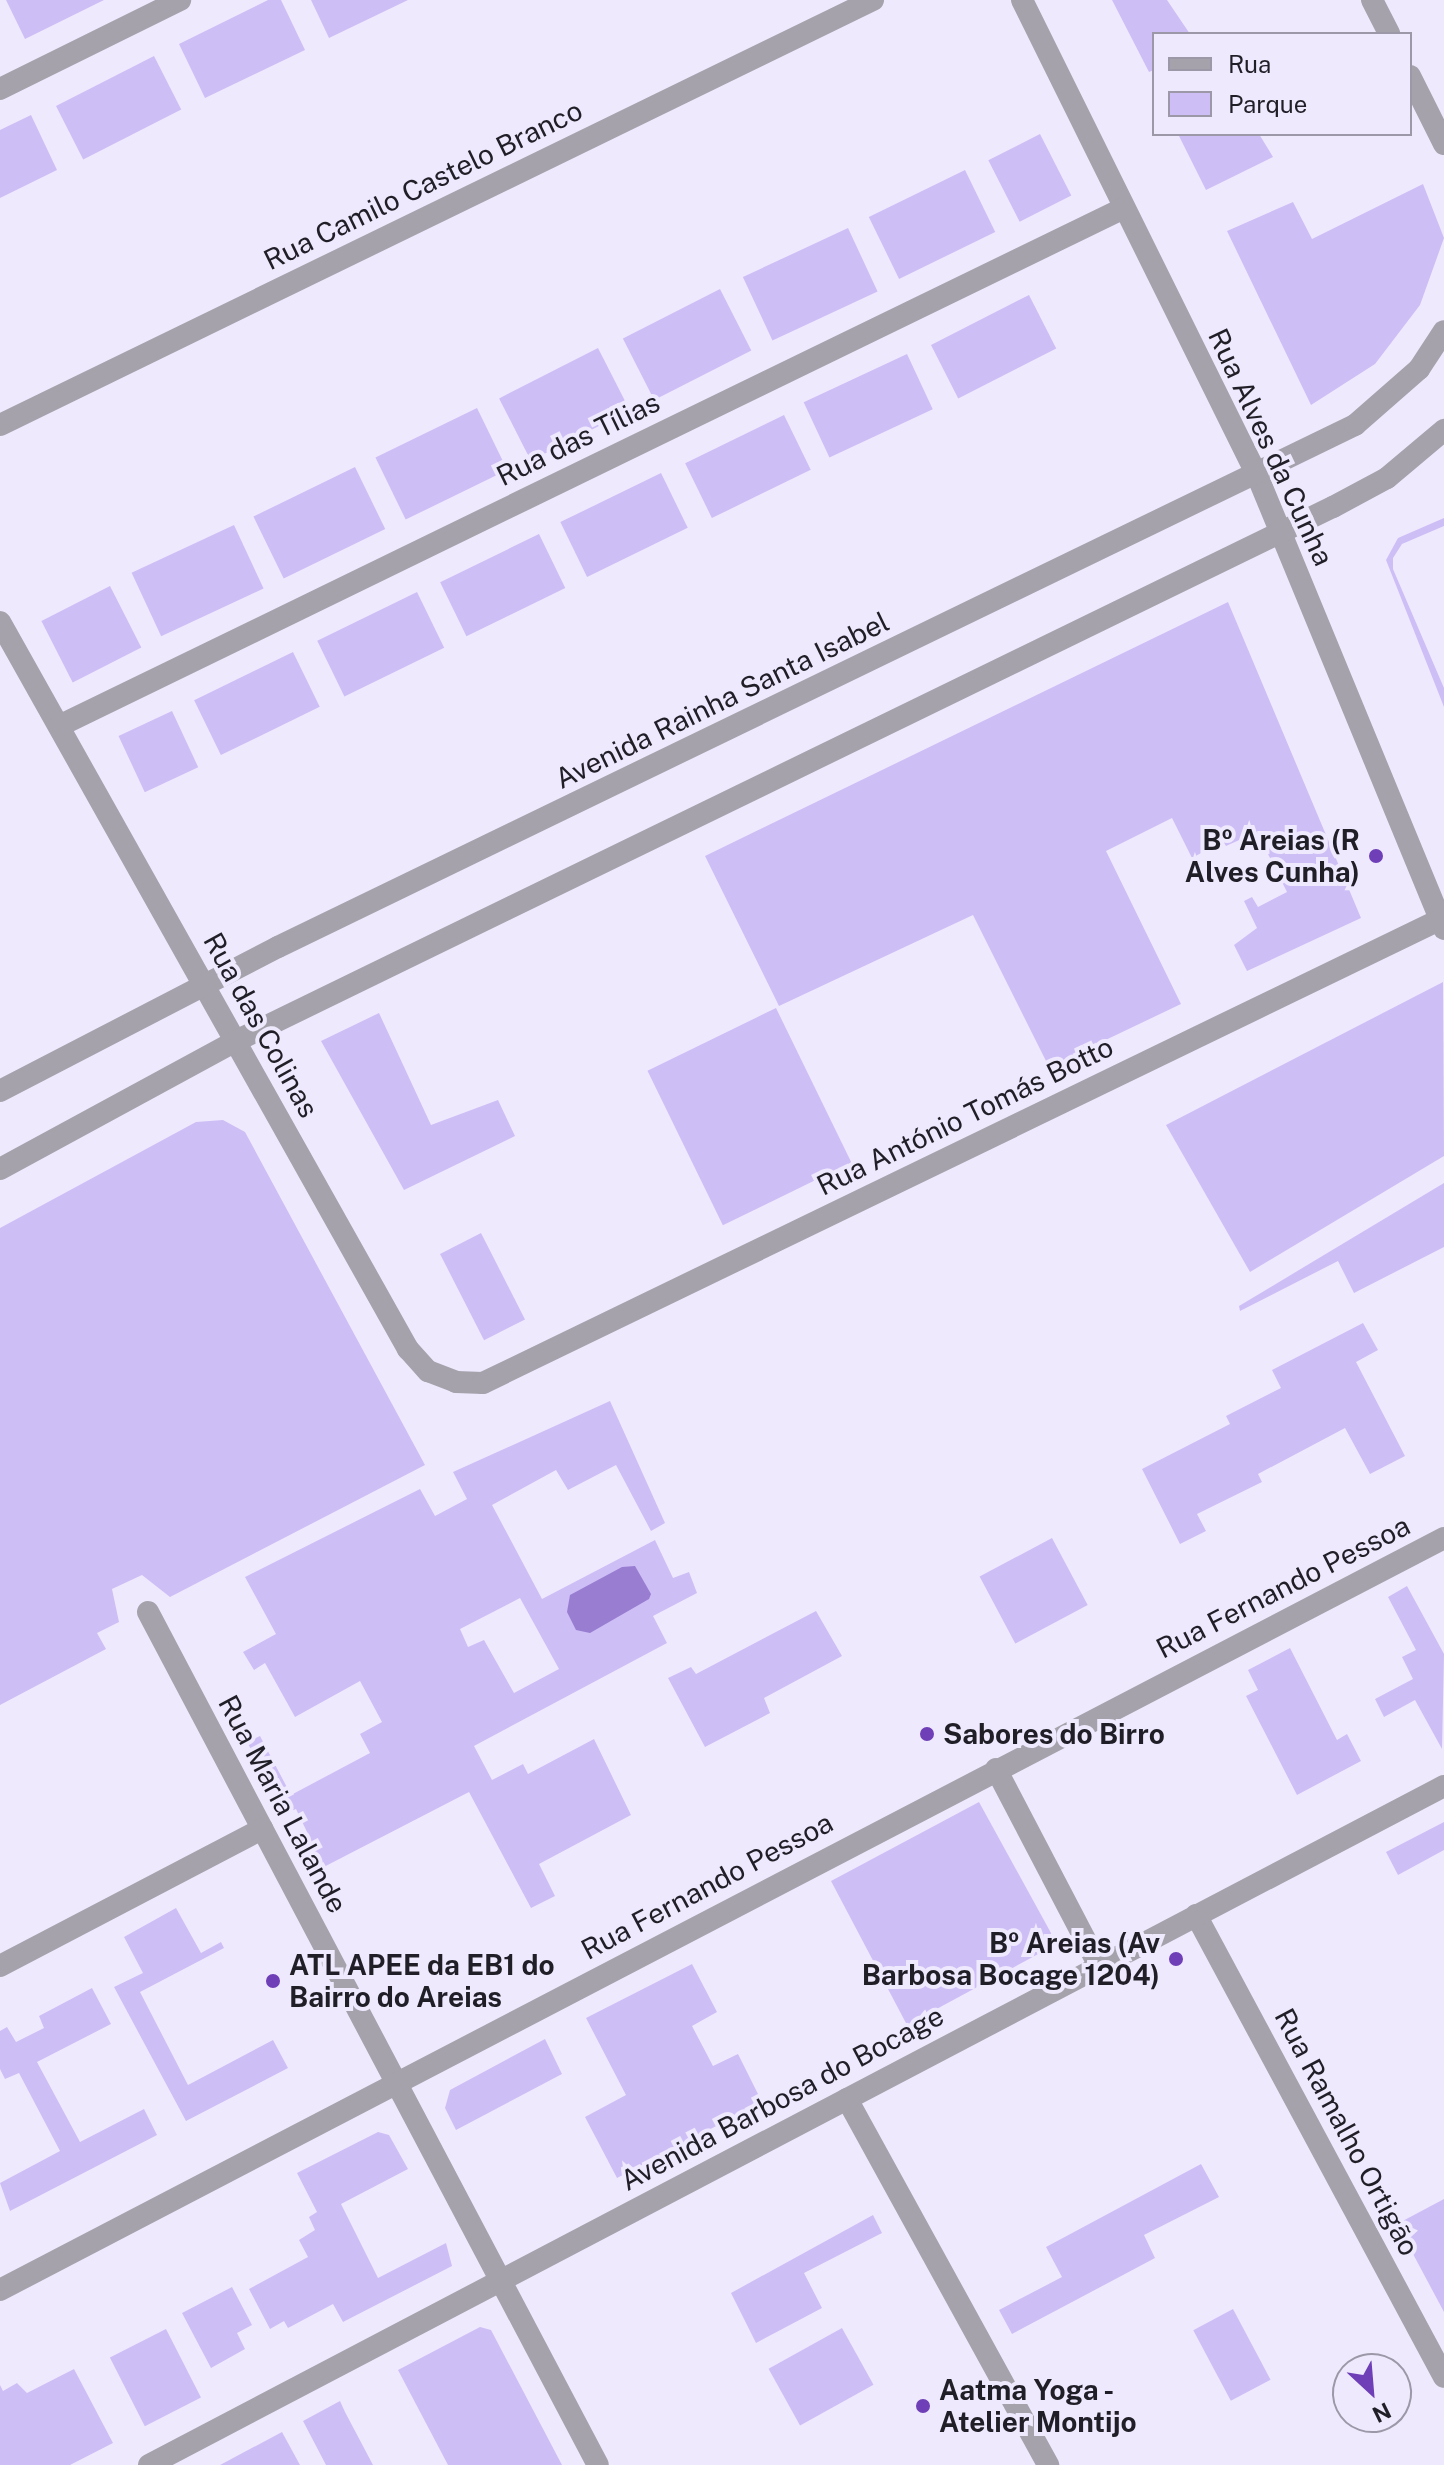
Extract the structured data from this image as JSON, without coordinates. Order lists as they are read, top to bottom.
{
  "streets": {
    "street": [
      "Rua Camilo Castelo Branco",
      "Rua das Tílias",
      "Rua Alves da Cunha",
      "Avenida Rainha Santa Isabel",
      "Rua das Colinas",
      "Rua António Tomás Botto",
      "Rua Fernando Pessoa",
      "Rua Maria Lalande",
      "Avenida Barbosa do Bocage",
      "Rua Ramalho Ortigão"
    ]
  },
  "crossings": [
    ["Rua das Tílias", "Rua Alves da Cunha"],
    ["Rua das Tílias", "Rua das Colinas"],
    ["Rua Alves da Cunha", "Avenida Rainha Santa Isabel"],
    ["Rua Alves da Cunha", "Rua António Tomás Botto"],
    ["Avenida Rainha Santa Isabel", "Rua das Colinas"],
    ["Rua das Colinas", "Rua António Tomás Botto"],
    ["Rua Fernando Pessoa", "Rua Maria Lalande"],
    ["Rua Maria Lalande", "Avenida Barbosa do Bocage"],
    ["Avenida Barbosa do Bocage", "Rua Ramalho Ortigão"]
  ],
  "places": [
    "Bº Areias (R Alves Cunha)",
    "Sabores do Birro",
    "Bº Areias (Av Barbosa Bocage 1204)",
    "ATL APEE da EB1 do Bairro do Areias",
    "Aatma Yoga - Atelier Montijo"
  ],
  "legend": ["Rua", "Parque"],
  "north": "bottom right"
}
